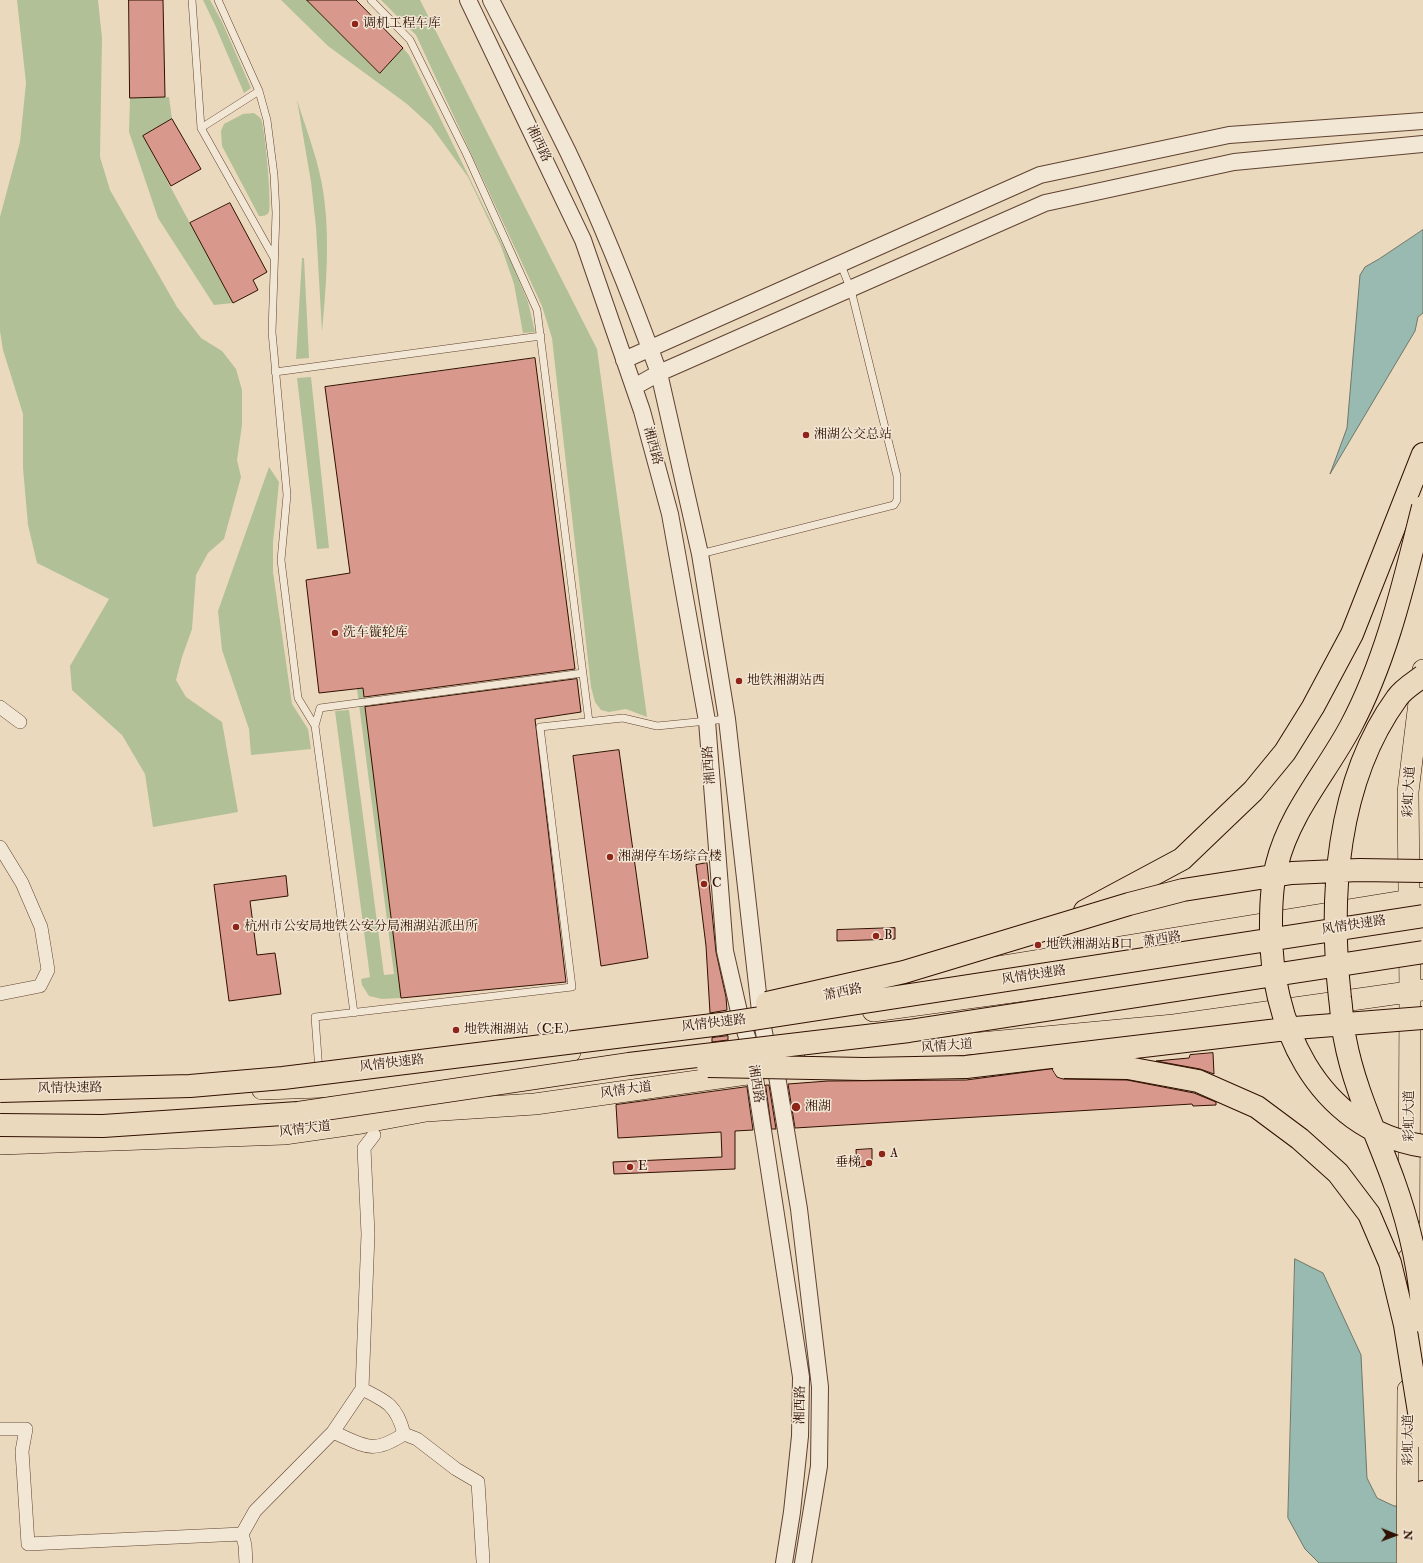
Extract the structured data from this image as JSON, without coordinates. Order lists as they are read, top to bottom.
{
  "streets": {
    "highway": ["风情快速路"],
    "main road": ["彩虹大道", "萧西路", "风情大道"],
    "street": ["湘西路"]
  },
  "crossings": [
    ["湘西路", "萧西路"],
    ["湘西路", "风情大道"],
    ["彩虹大道", "萧西路"],
    ["彩虹大道", "风情大道"]
  ],
  "places": [
    "调机工程车库",
    "湘湖公交总站",
    "洗车镟轮库",
    "地铁湘湖站西",
    "湘湖停车场综合楼",
    "C",
    "杭州市公安局地铁公安分局湘湖站派出所",
    "B",
    "地铁湘湖站B口",
    "地铁湘湖站（C·E）",
    "湘湖",
    "A",
    "垂梯",
    "E"
  ],
  "north": "right"
}
